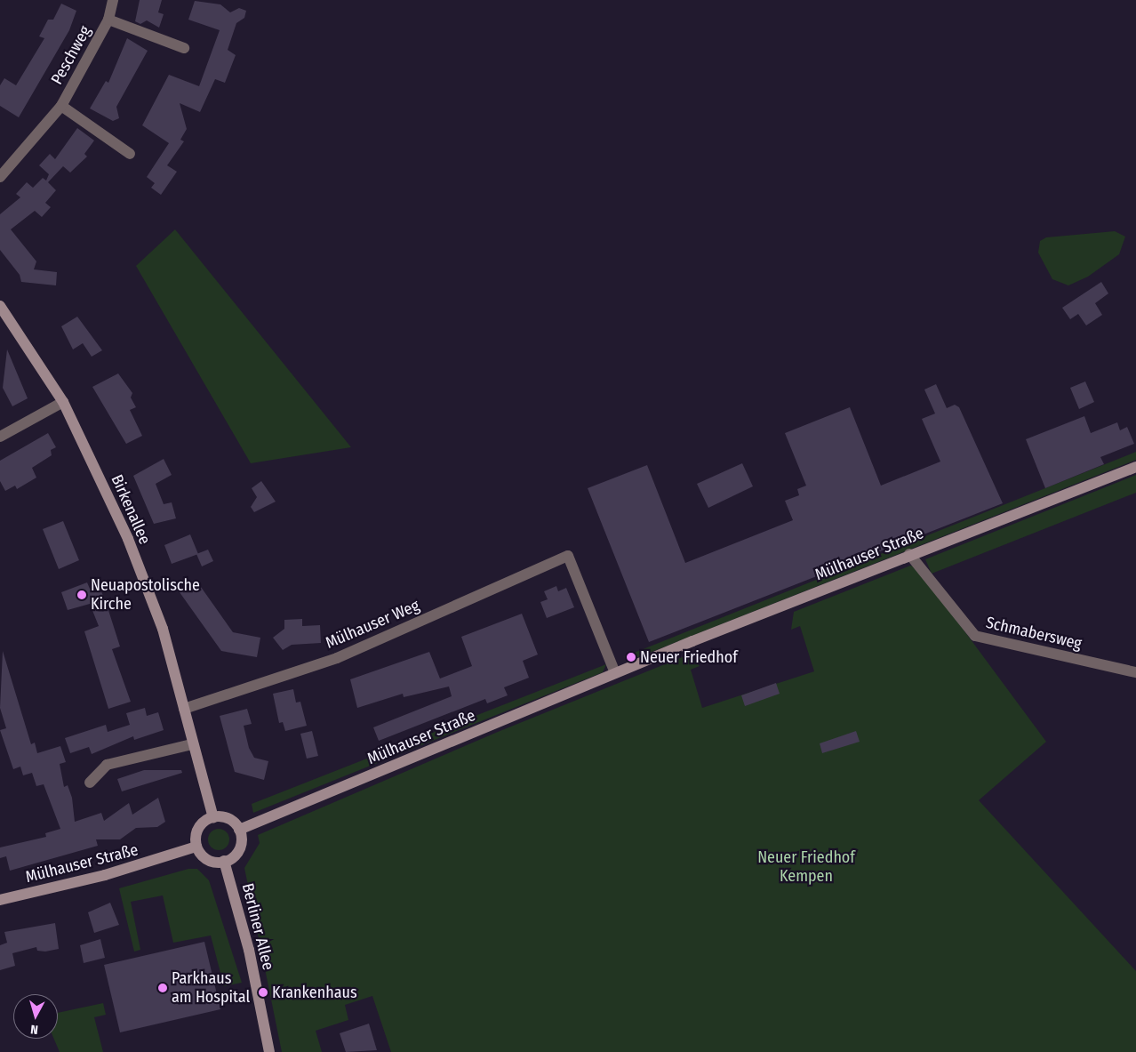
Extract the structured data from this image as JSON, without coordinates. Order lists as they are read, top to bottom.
{
  "streets": {
    "street": [
      "Peschweg",
      "Birkenallee",
      "Mülhauser Straße",
      "Mülhauser Weg",
      "Schmabersweg",
      "Berliner Allee"
    ]
  },
  "crossings": [
    ["Birkenallee", "Mülhauser Straße"],
    ["Birkenallee", "Mülhauser Weg"],
    ["Birkenallee", "Berliner Allee"],
    ["Mülhauser Straße", "Mülhauser Weg"],
    ["Mülhauser Straße", "Schmabersweg"],
    ["Mülhauser Straße", "Berliner Allee"]
  ],
  "parks": ["Neuer Friedhof Kempen"],
  "places": [
    "Neuapostolische Kirche",
    "Neuer Friedhof",
    "Parkhaus am Hospital",
    "Krankenhaus"
  ],
  "north": "bottom"
}
